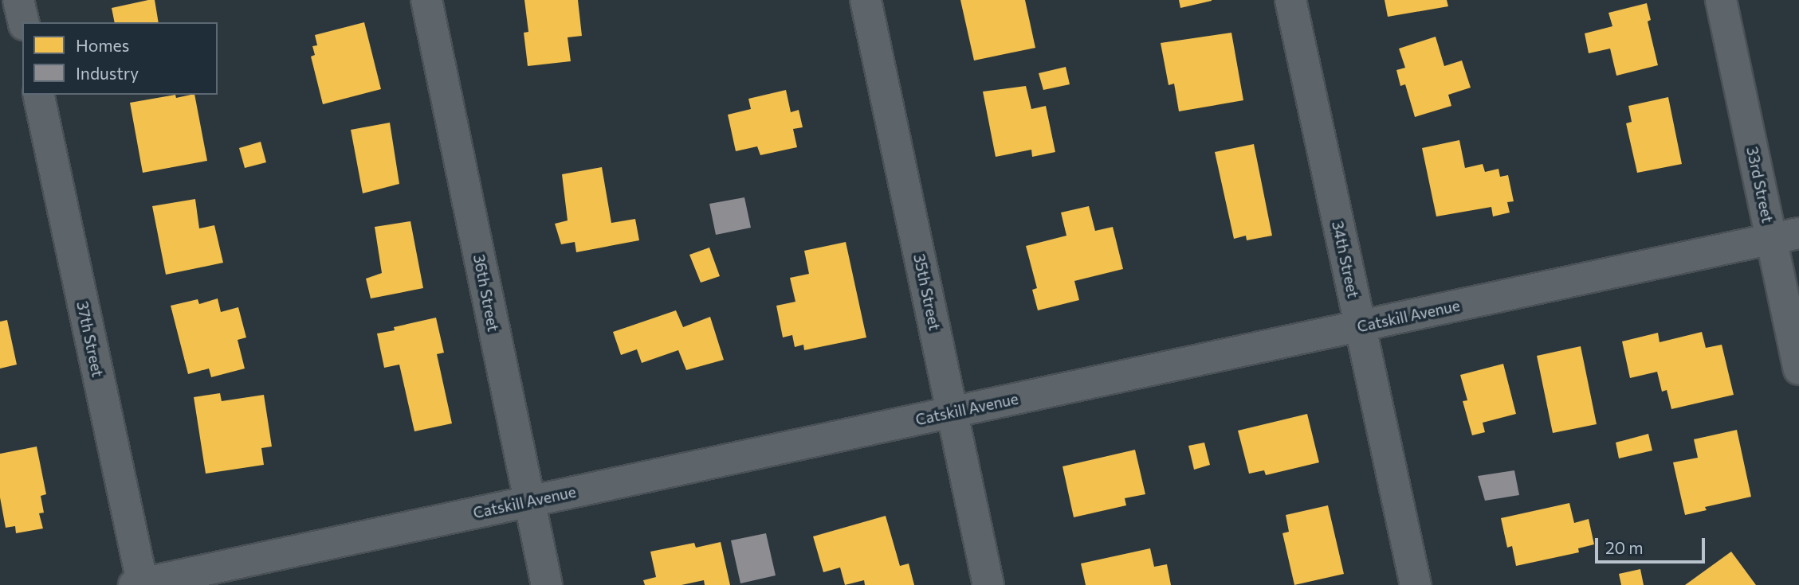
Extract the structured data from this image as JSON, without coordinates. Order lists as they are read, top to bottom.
{
  "streets": {
    "street": [
      "33rd Street",
      "34th Street",
      "35th Street",
      "36th Street",
      "Catskill Avenue",
      "37th Street"
    ]
  },
  "crossings": [
    ["33rd Street", "Catskill Avenue"],
    ["34th Street", "Catskill Avenue"],
    ["35th Street", "Catskill Avenue"],
    ["36th Street", "Catskill Avenue"],
    ["Catskill Avenue", "37th Street"]
  ],
  "legend": ["Homes", "Industry"],
  "scale_bar": "20 m"
}
